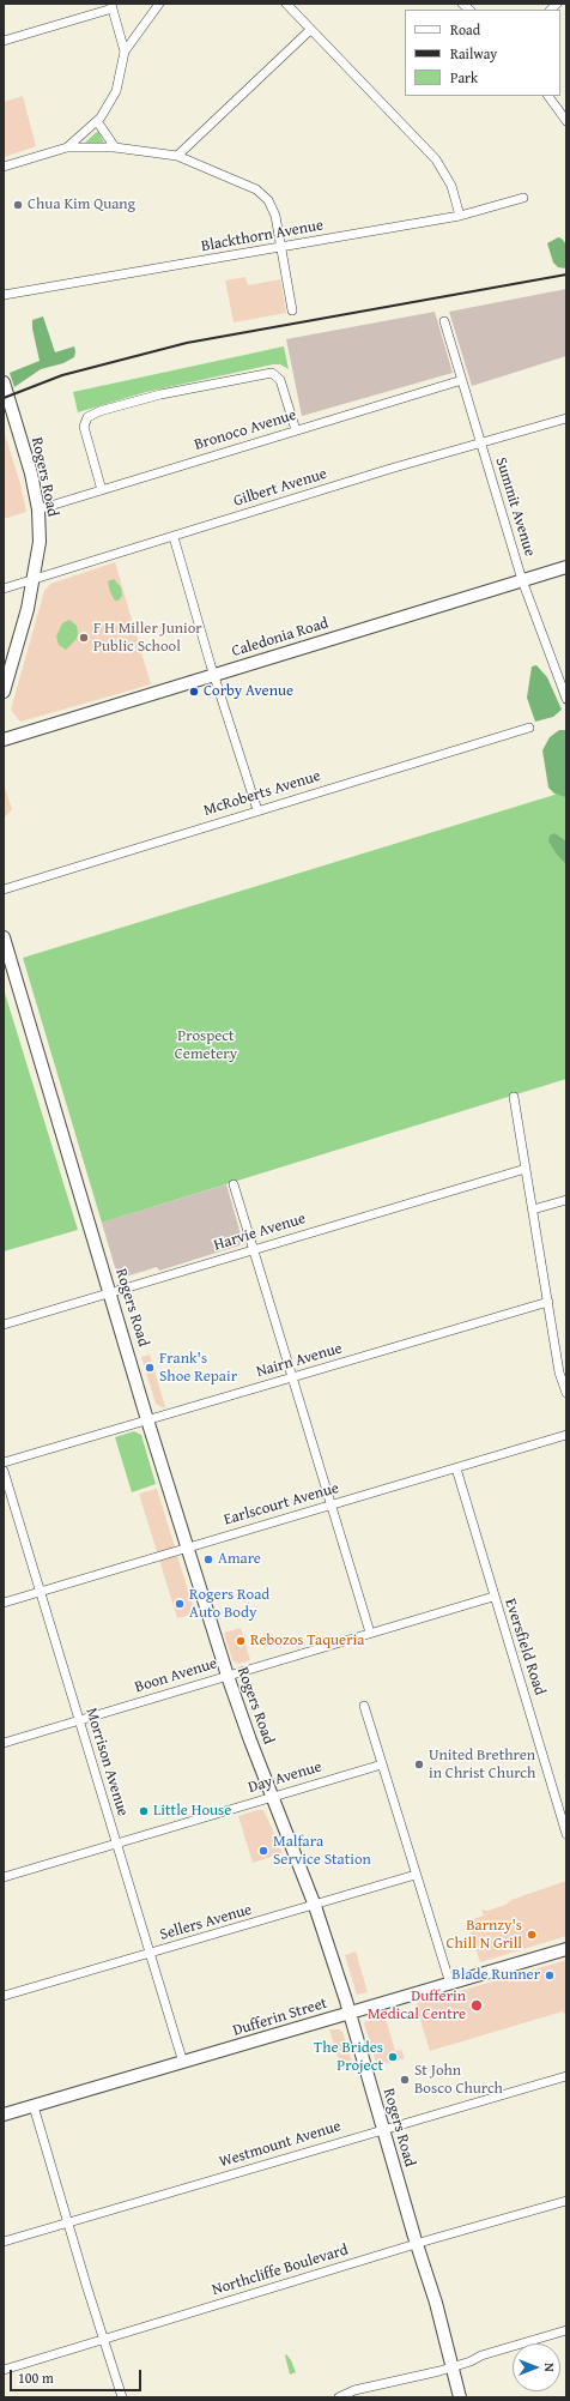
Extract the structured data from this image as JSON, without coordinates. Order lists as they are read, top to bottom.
{
  "streets": {
    "street": [
      "Blackthorn Avenue",
      "Bronoco Avenue",
      "Rogers Road",
      "Gilbert Avenue",
      "Summit Avenue",
      "Caledonia Road",
      "McRoberts Avenue",
      "Harvie Avenue",
      "Nairn Avenue",
      "Earlscourt Avenue",
      "Eversfield Road",
      "Boon Avenue",
      "Morrison Avenue",
      "Day Avenue",
      "Sellers Avenue",
      "Dufferin Street",
      "Westmount Avenue",
      "Northcliffe Boulevard"
    ]
  },
  "crossings": [
    ["Bronoco Avenue", "Rogers Road"],
    ["Bronoco Avenue", "Summit Avenue"],
    ["Rogers Road", "Gilbert Avenue"],
    ["Rogers Road", "Harvie Avenue"],
    ["Rogers Road", "Nairn Avenue"],
    ["Rogers Road", "Earlscourt Avenue"],
    ["Rogers Road", "Boon Avenue"],
    ["Rogers Road", "Day Avenue"],
    ["Rogers Road", "Sellers Avenue"],
    ["Rogers Road", "Dufferin Street"],
    ["Rogers Road", "Westmount Avenue"],
    ["Rogers Road", "Northcliffe Boulevard"],
    ["Gilbert Avenue", "Summit Avenue"],
    ["Summit Avenue", "Caledonia Road"],
    ["Earlscourt Avenue", "Eversfield Road"],
    ["Earlscourt Avenue", "Morrison Avenue"],
    ["Eversfield Road", "Boon Avenue"],
    ["Boon Avenue", "Morrison Avenue"],
    ["Morrison Avenue", "Day Avenue"],
    ["Morrison Avenue", "Sellers Avenue"],
    ["Morrison Avenue", "Dufferin Street"]
  ],
  "parks": ["Prospect Cemetery"],
  "places": [
    "Chua Kim Quang",
    "F H Miller Junior Public School",
    "Corby Avenue",
    "Frank's Shoe Repair",
    "Amare",
    "Rogers Road Auto Body",
    "Rebozos Taqueria",
    "United Brethren in Christ Church",
    "Little House",
    "Malfara Service Station",
    "Barnzy's Chill N Grill",
    "Blade Runner",
    "Dufferin Medical Centre",
    "The Brides Project",
    "St John Bosco Church"
  ],
  "legend": ["Road", "Railway", "Park"],
  "scale_bar": "100 m",
  "north": "right"
}
